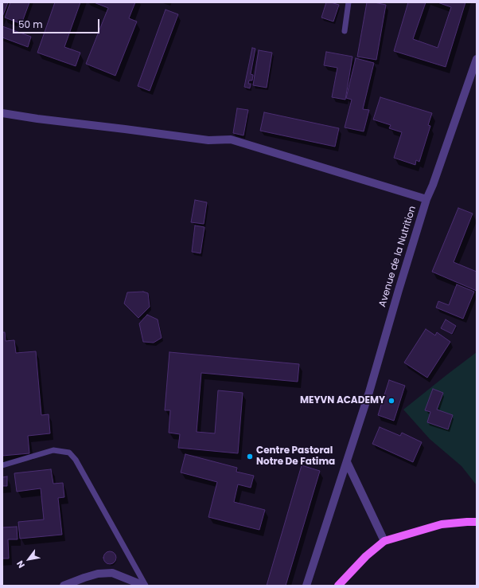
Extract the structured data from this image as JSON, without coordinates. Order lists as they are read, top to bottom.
{
  "streets": {
    "street": ["Avenue de la Nutrition"]
  },
  "places": ["MEYVN ACADEMY", "Centre Pastoral Notre De Fatima"],
  "scale_bar": "50 m",
  "north": "bottom left"
}
